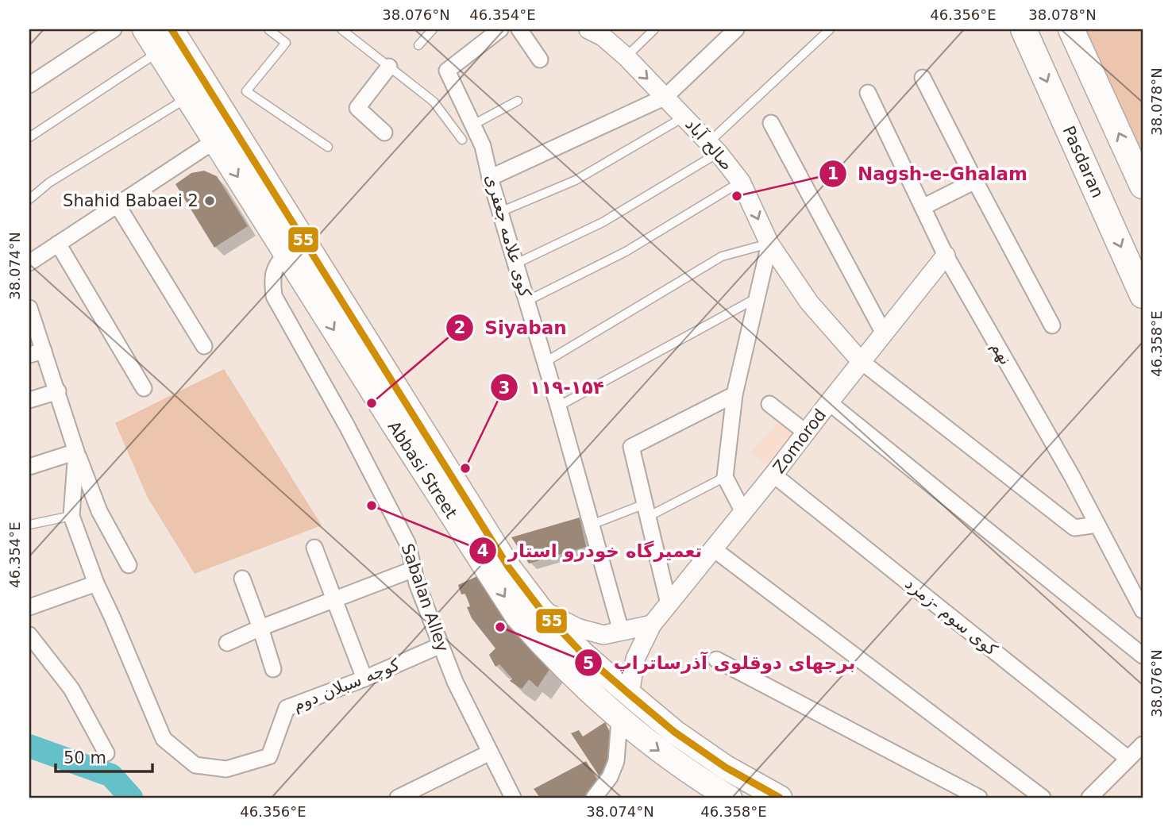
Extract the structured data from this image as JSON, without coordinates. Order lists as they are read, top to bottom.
{
  "streets": {
    "highway": ["Pasdaran"],
    "main road": ["Abbasi Street"],
    "street": [
      "صالح آباد",
      "کوی علامه جعفری",
      "نهم",
      "Zomorod",
      "Sabalan Alley",
      "کوی سوم -زمرد",
      "کوچه سبلان دوم"
    ]
  },
  "crossings": [
    ["صالح آباد", "Zomorod"],
    ["نهم", "Zomorod"],
    ["Zomorod", "Abbasi Street"],
    ["Zomorod", "کوی سوم -زمرد"],
    ["Abbasi Street", "Sabalan Alley"],
    ["Sabalan Alley", "کوچه سبلان دوم"]
  ],
  "places": [
    "Nagsh-e-Ghalam",
    "Shahid Babaei 2",
    "Siyaban",
    "۱۱۹-۱۵۴",
    "تعمیرگاه خودرو استار",
    "برجهای دوقلوی آذرساتراپ"
  ],
  "lines": ["transit line 55"],
  "scale_bar": "50 m",
  "coordinates": [
    "38.076°N",
    "46.354°E",
    "46.356°E",
    "38.078°N",
    "38.074°N",
    "46.358°E"
  ]
}
